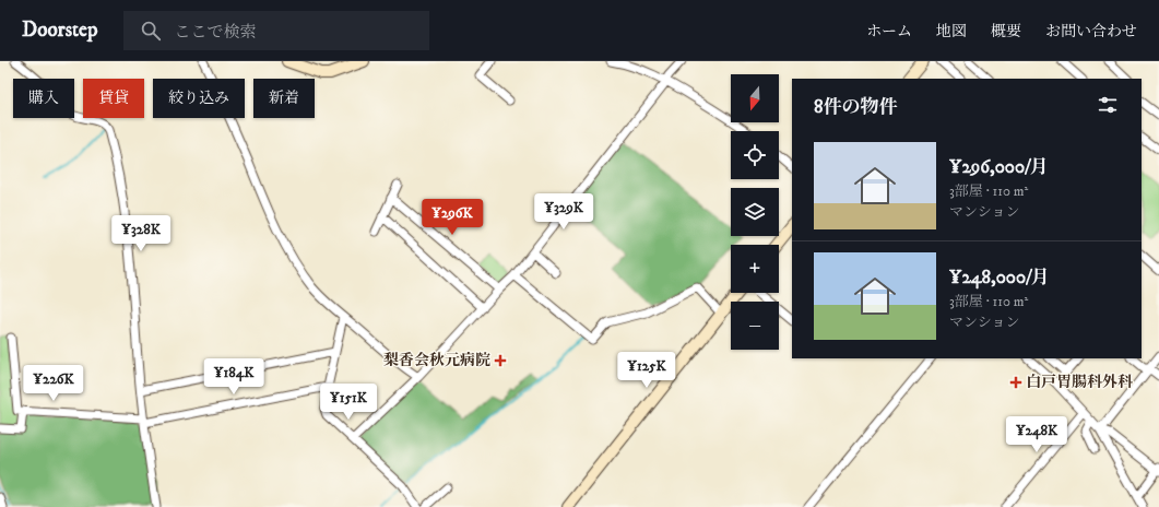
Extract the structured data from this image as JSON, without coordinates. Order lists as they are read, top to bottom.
{
  "places": {
    "health": ["梨香会秋元病院", "白戸胃腸科外科"]
  },
  "north": "bottom",
  "page": {
    "header": "Doorstep",
    "search": "ここで検索",
    "nav": [
      "ホーム",
      "地図",
      "概要",
      "お問い合わせ"
    ],
    "map_buttons": ["+", "−"],
    "chip": [
      "購入",
      "賃貸",
      "絞り込み",
      "新着"
    ],
    "heading": "8件の物件",
    "list": [
      {
        "name": "¥296,000/月",
        "note": "3部屋 · 110 m² · マンション"
      },
      {
        "name": "¥248,000/月",
        "note": "3部屋 · 110 m² · マンション"
      }
    ],
    "price": [
      "¥329K",
      "¥296K",
      "¥328K",
      "¥125K",
      "¥184K",
      "¥226K",
      "¥151K",
      "¥248K"
    ]
  }
}
